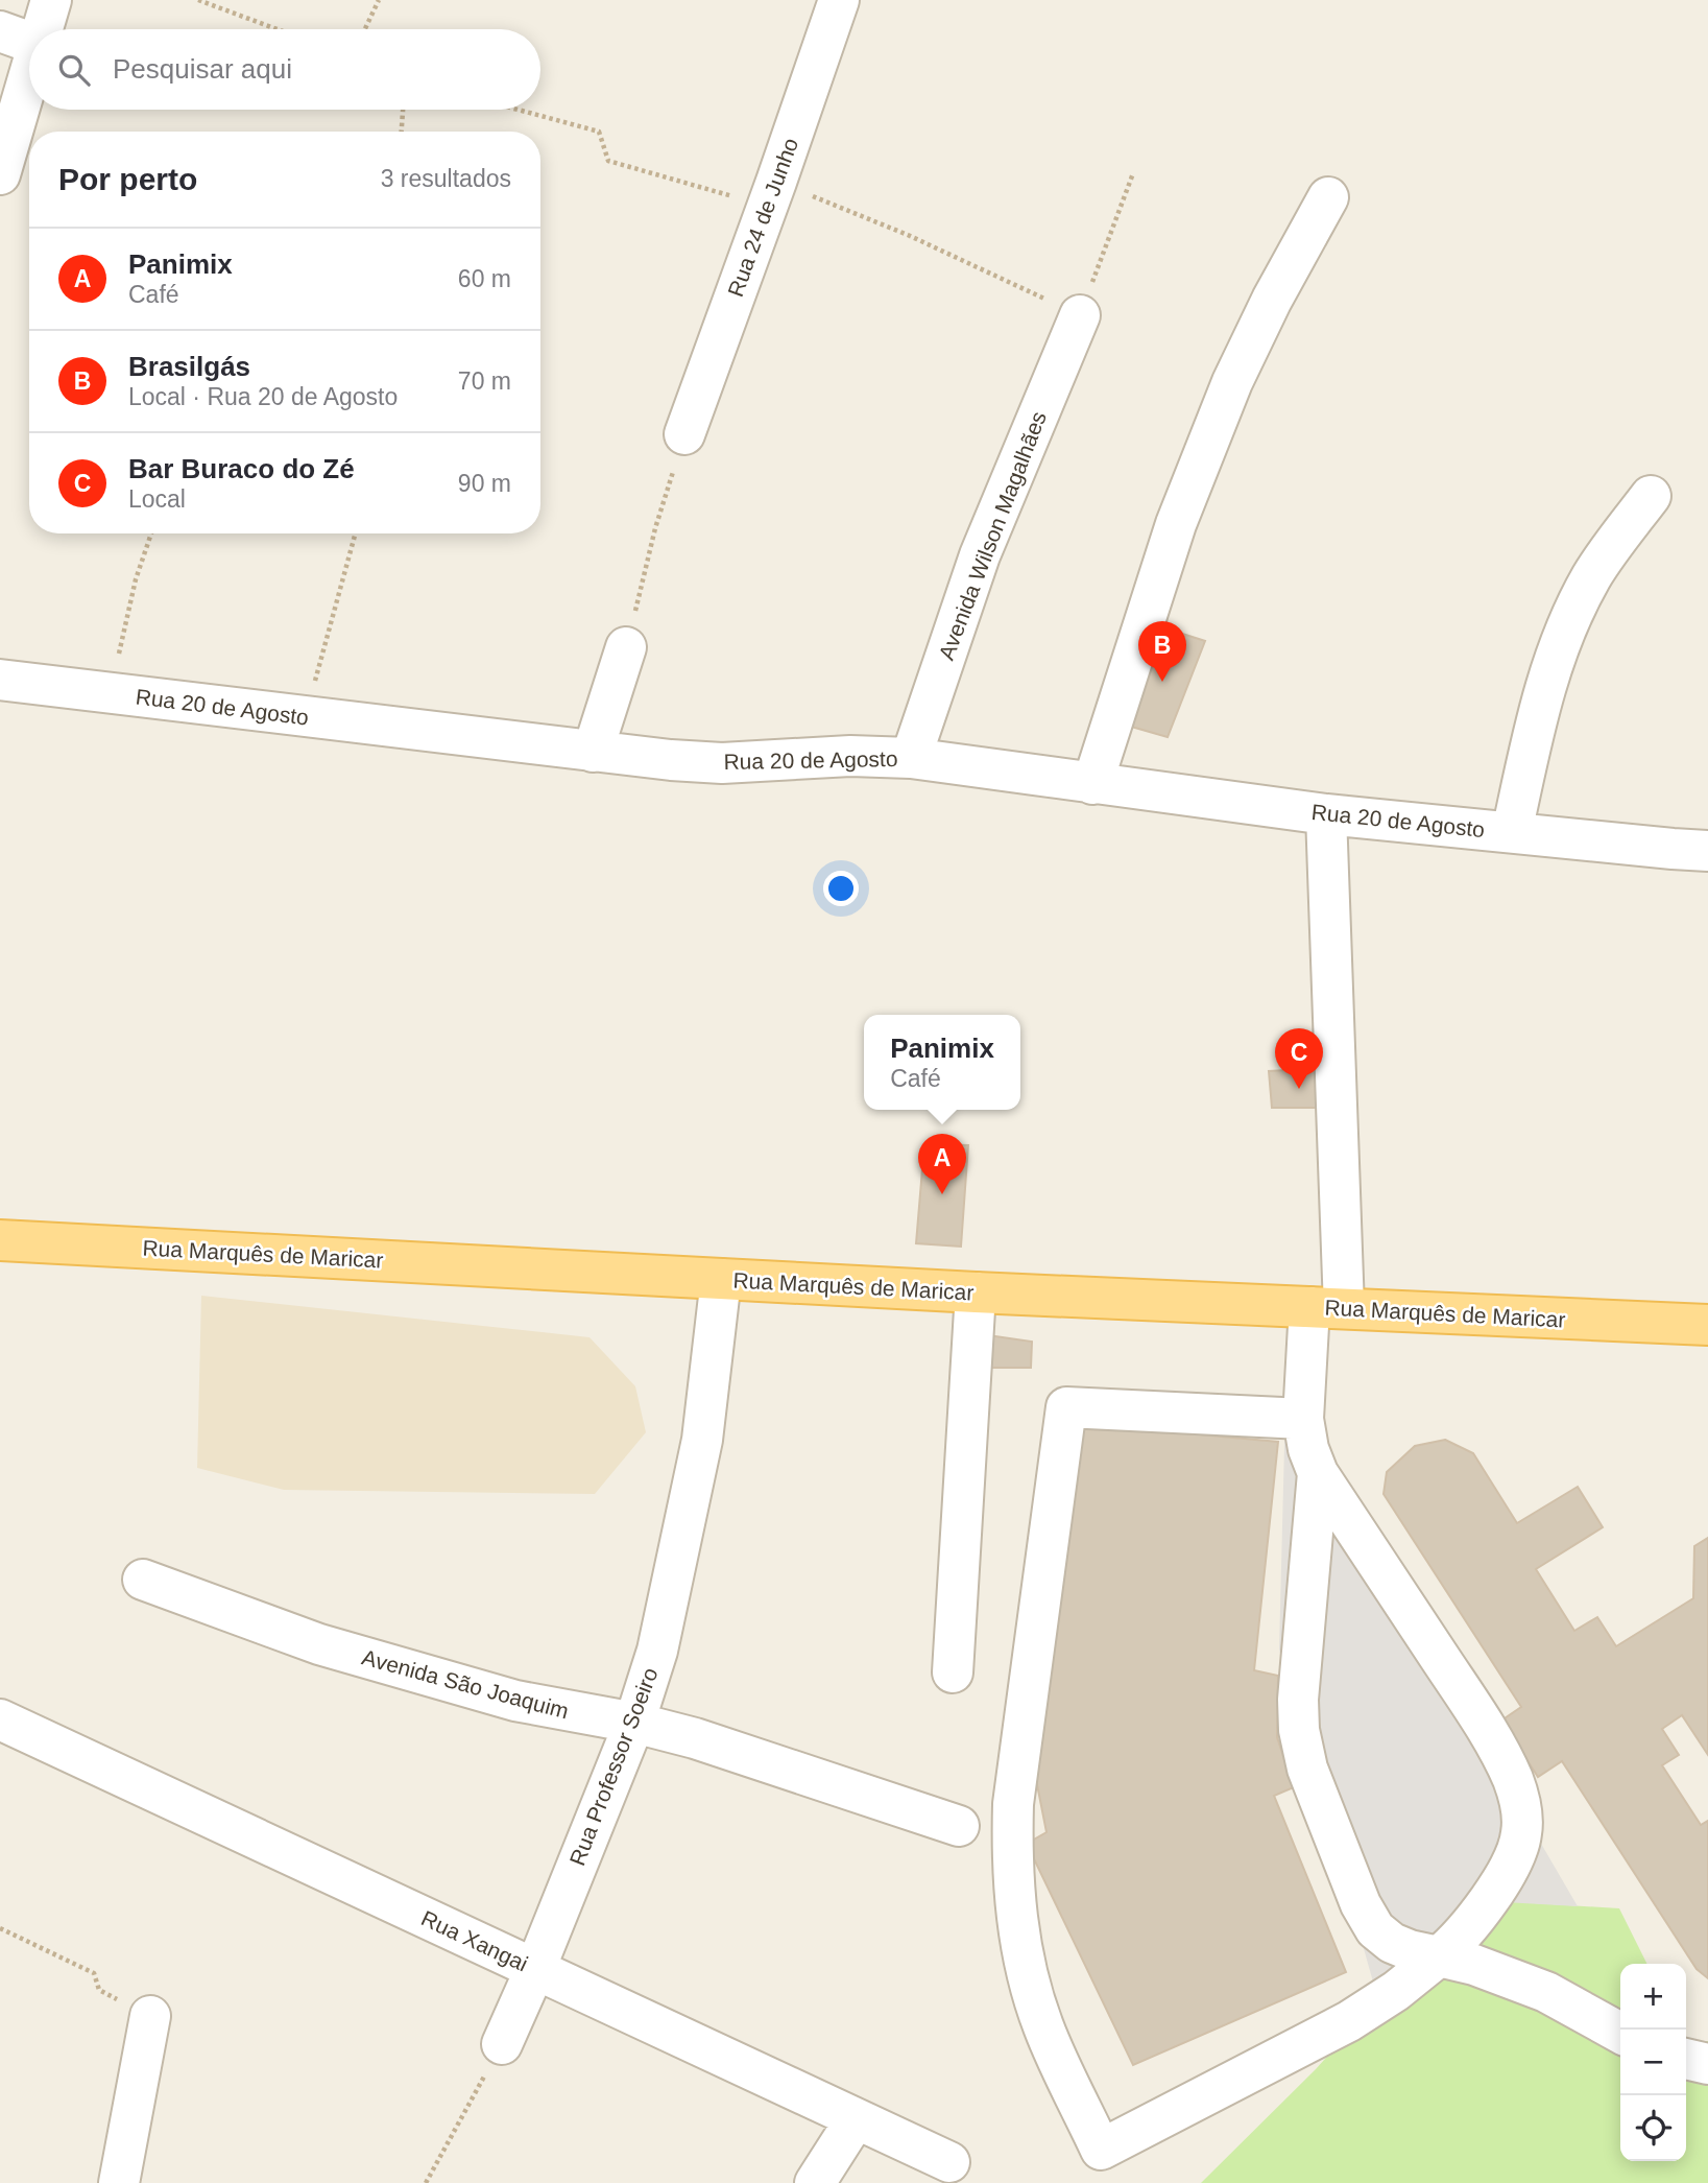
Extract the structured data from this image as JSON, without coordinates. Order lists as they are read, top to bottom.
{
  "streets": {
    "main road": ["Rua Marquês de Maricar"],
    "street": [
      "Rua 24 de Junho",
      "Avenida Wilson Magalhães",
      "Rua 20 de Agosto",
      "Avenida São Joaquim",
      "Rua Professor Soeiro",
      "Rua Xangai"
    ]
  },
  "crossings": [
    ["Avenida Wilson Magalhães", "Rua 20 de Agosto"],
    ["Rua Marquês de Maricar", "Rua Professor Soeiro"],
    ["Avenida São Joaquim", "Rua Professor Soeiro"],
    ["Rua Professor Soeiro", "Rua Xangai"]
  ],
  "page": {
    "search": "Pesquisar aqui",
    "heading": ["Por perto", "3 resultados"],
    "list": [
      {
        "mark": "A",
        "name": "Panimix",
        "note": "Café",
        "value": "60 m"
      },
      {
        "mark": "B",
        "name": "Brasilgás",
        "note": "Local · Rua 20 de Agosto",
        "value": "70 m"
      },
      {
        "mark": "C",
        "name": "Bar Buraco do Zé",
        "note": "Local",
        "value": "90 m"
      }
    ],
    "pins": ["B", "C", "A"],
    "popup": ["Panimix", "Café"],
    "map_buttons": ["+", "−"]
  }
}
